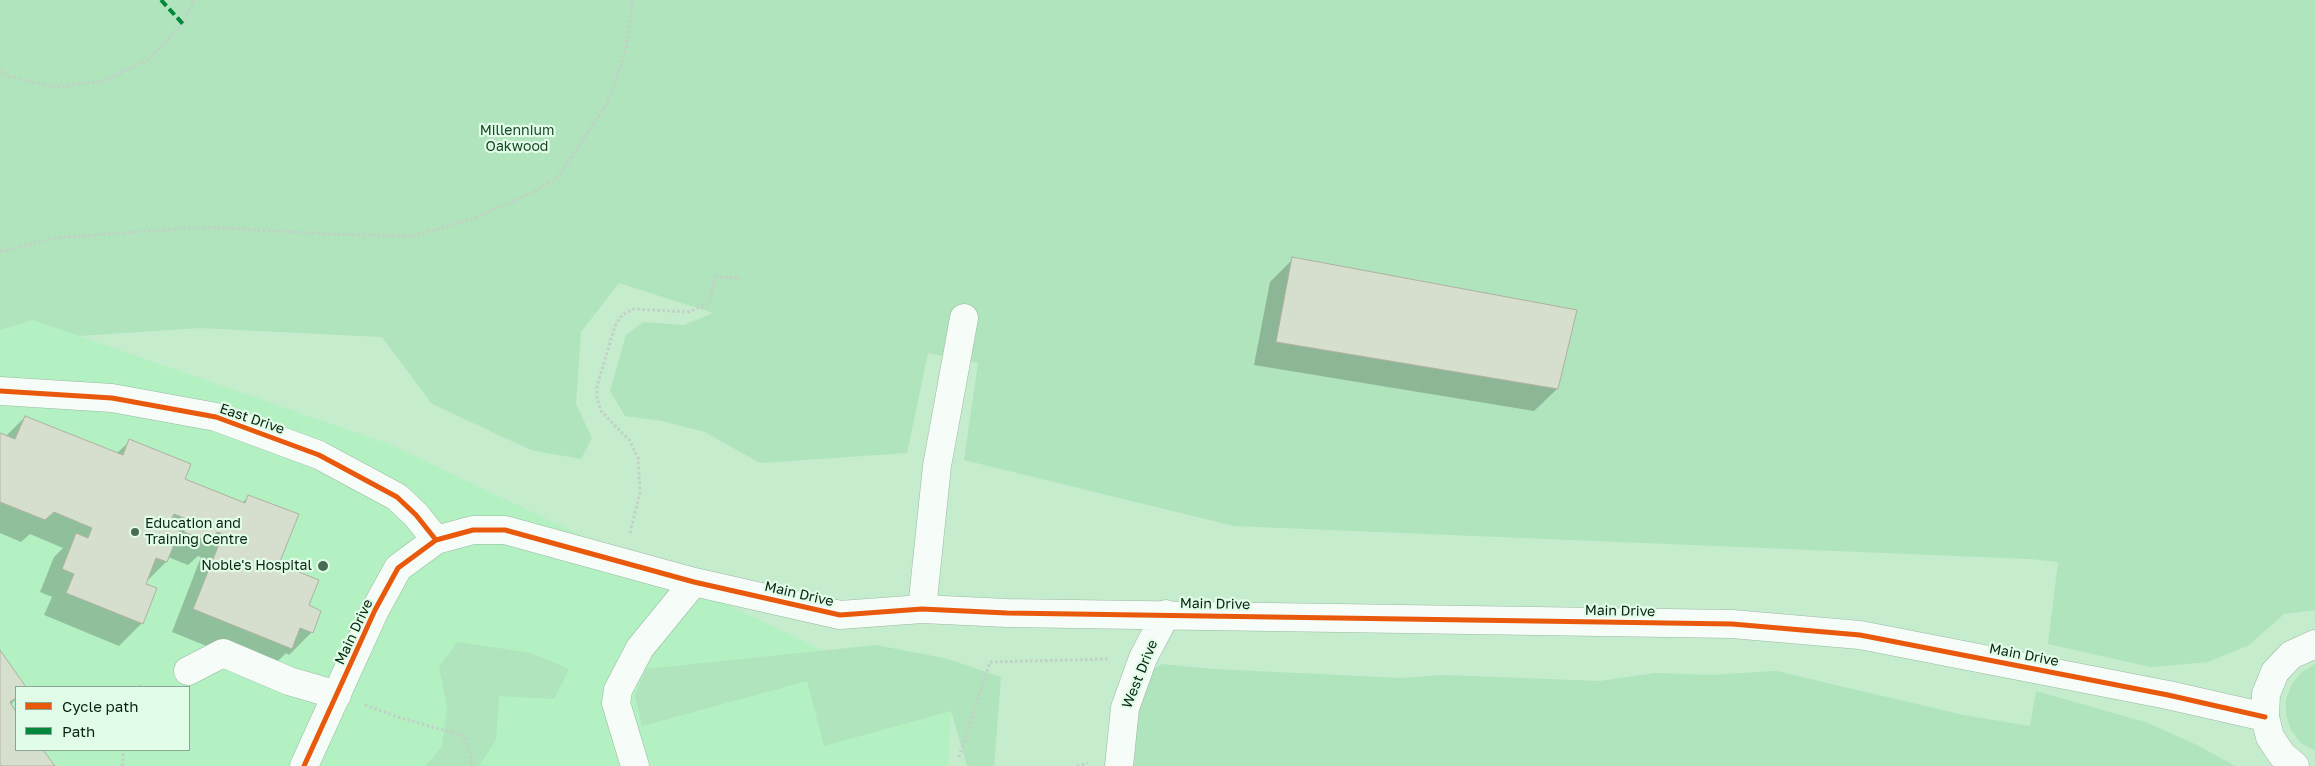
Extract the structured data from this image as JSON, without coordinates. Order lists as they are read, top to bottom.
{
  "streets": {
    "street": ["East Drive", "Main Drive", "West Drive"]
  },
  "crossings": [
    ["East Drive", "Main Drive"],
    ["Main Drive", "West Drive"]
  ],
  "parks": ["Millennium Oakwood"],
  "places": ["Education and Training Centre", "Noble's Hospital"],
  "legend": ["Cycle path", "Path"]
}
